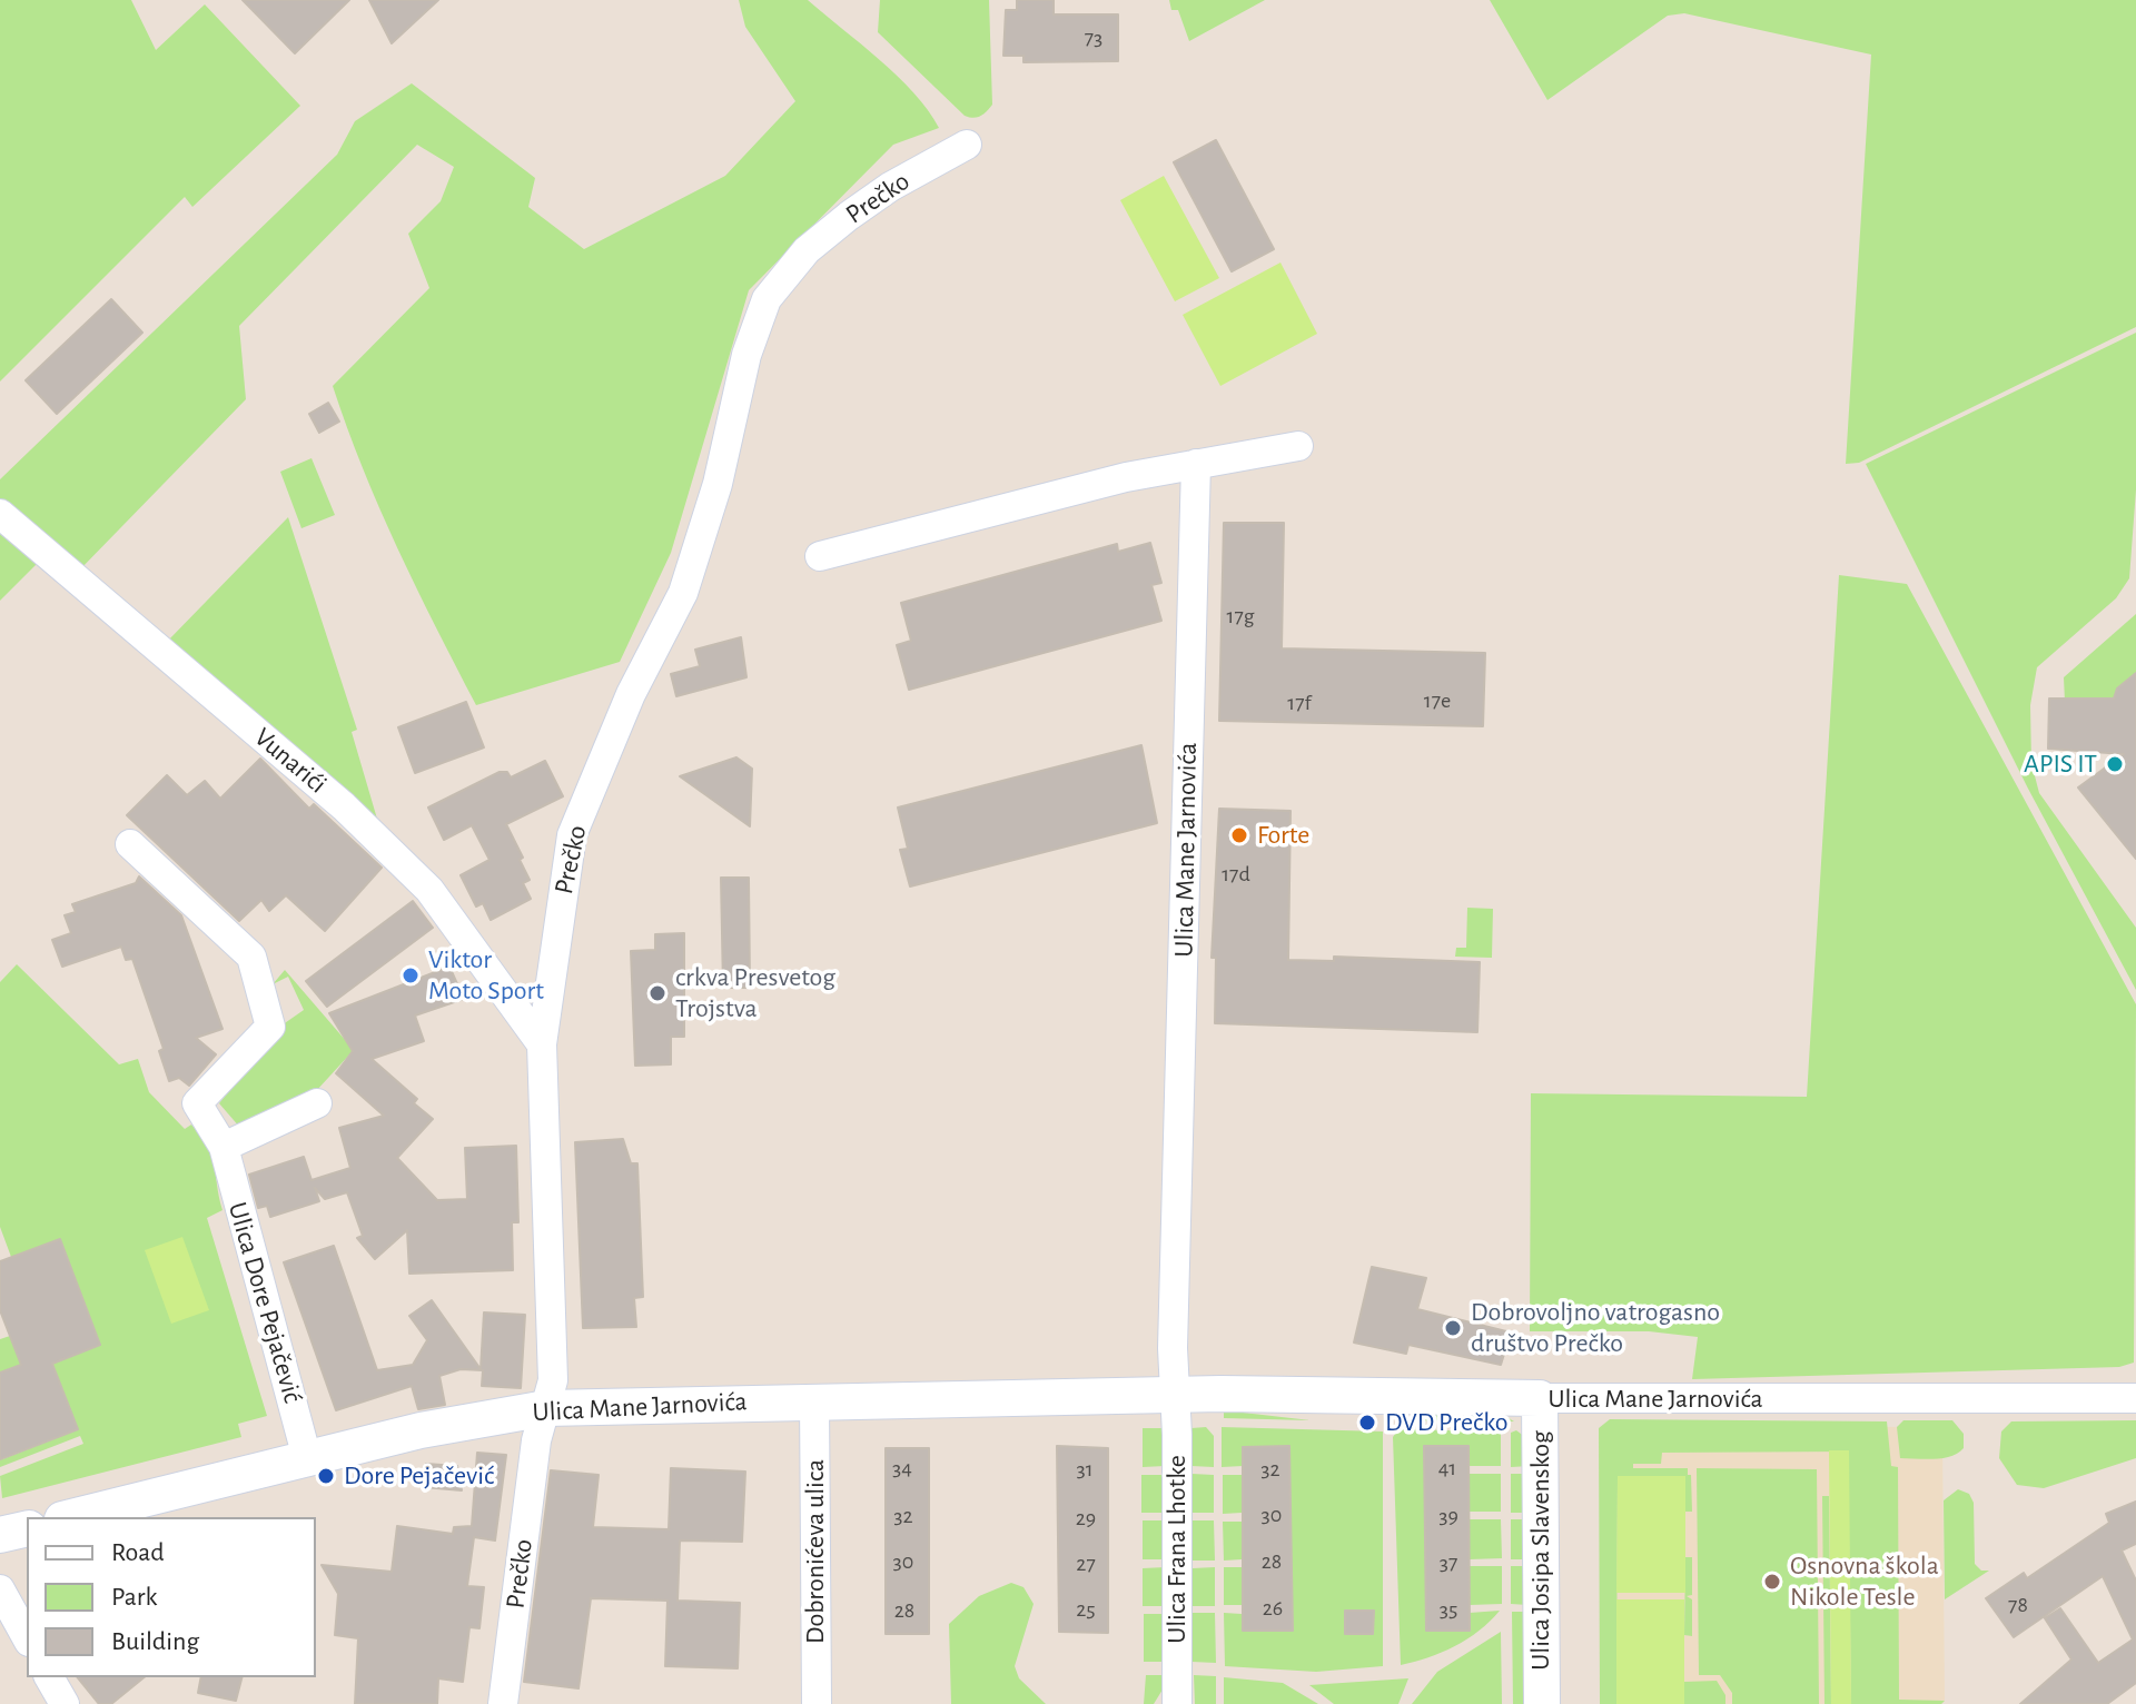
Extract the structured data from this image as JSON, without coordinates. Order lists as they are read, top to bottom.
{
  "streets": {
    "street": [
      "Prečko",
      "Vunarići",
      "Ulica Mane Jarnovića",
      "Ulica Dore Pejačević",
      "Ulica Frana Lhotke",
      "Ulica Josipa Slavenskog",
      "Dobronićeva ulica"
    ]
  },
  "crossings": [
    ["Prečko", "Vunarići"],
    ["Prečko", "Ulica Mane Jarnovića"],
    ["Ulica Mane Jarnovića", "Ulica Dore Pejačević"],
    ["Ulica Mane Jarnovića", "Ulica Frana Lhotke"],
    ["Ulica Mane Jarnovića", "Ulica Josipa Slavenskog"],
    ["Ulica Mane Jarnovića", "Dobronićeva ulica"]
  ],
  "places": [
    "APIS IT",
    "Forte",
    "Viktor Moto Sport",
    "crkva Presvetog Trojstva",
    "Dobrovoljno vatrogasno društvo Prečko",
    "DVD Prečko",
    "Dore Pejačević",
    "Osnovna škola Nikole Tesle"
  ],
  "house_numbers": [
    "73",
    "17g",
    "17e",
    "17f",
    "17d",
    "34",
    "41",
    "31",
    "32",
    "30",
    "32",
    "39",
    "29",
    "30",
    "28",
    "37",
    "27",
    "78",
    "26",
    "25",
    "35",
    "28"
  ],
  "legend": ["Road", "Park", "Building"]
}
